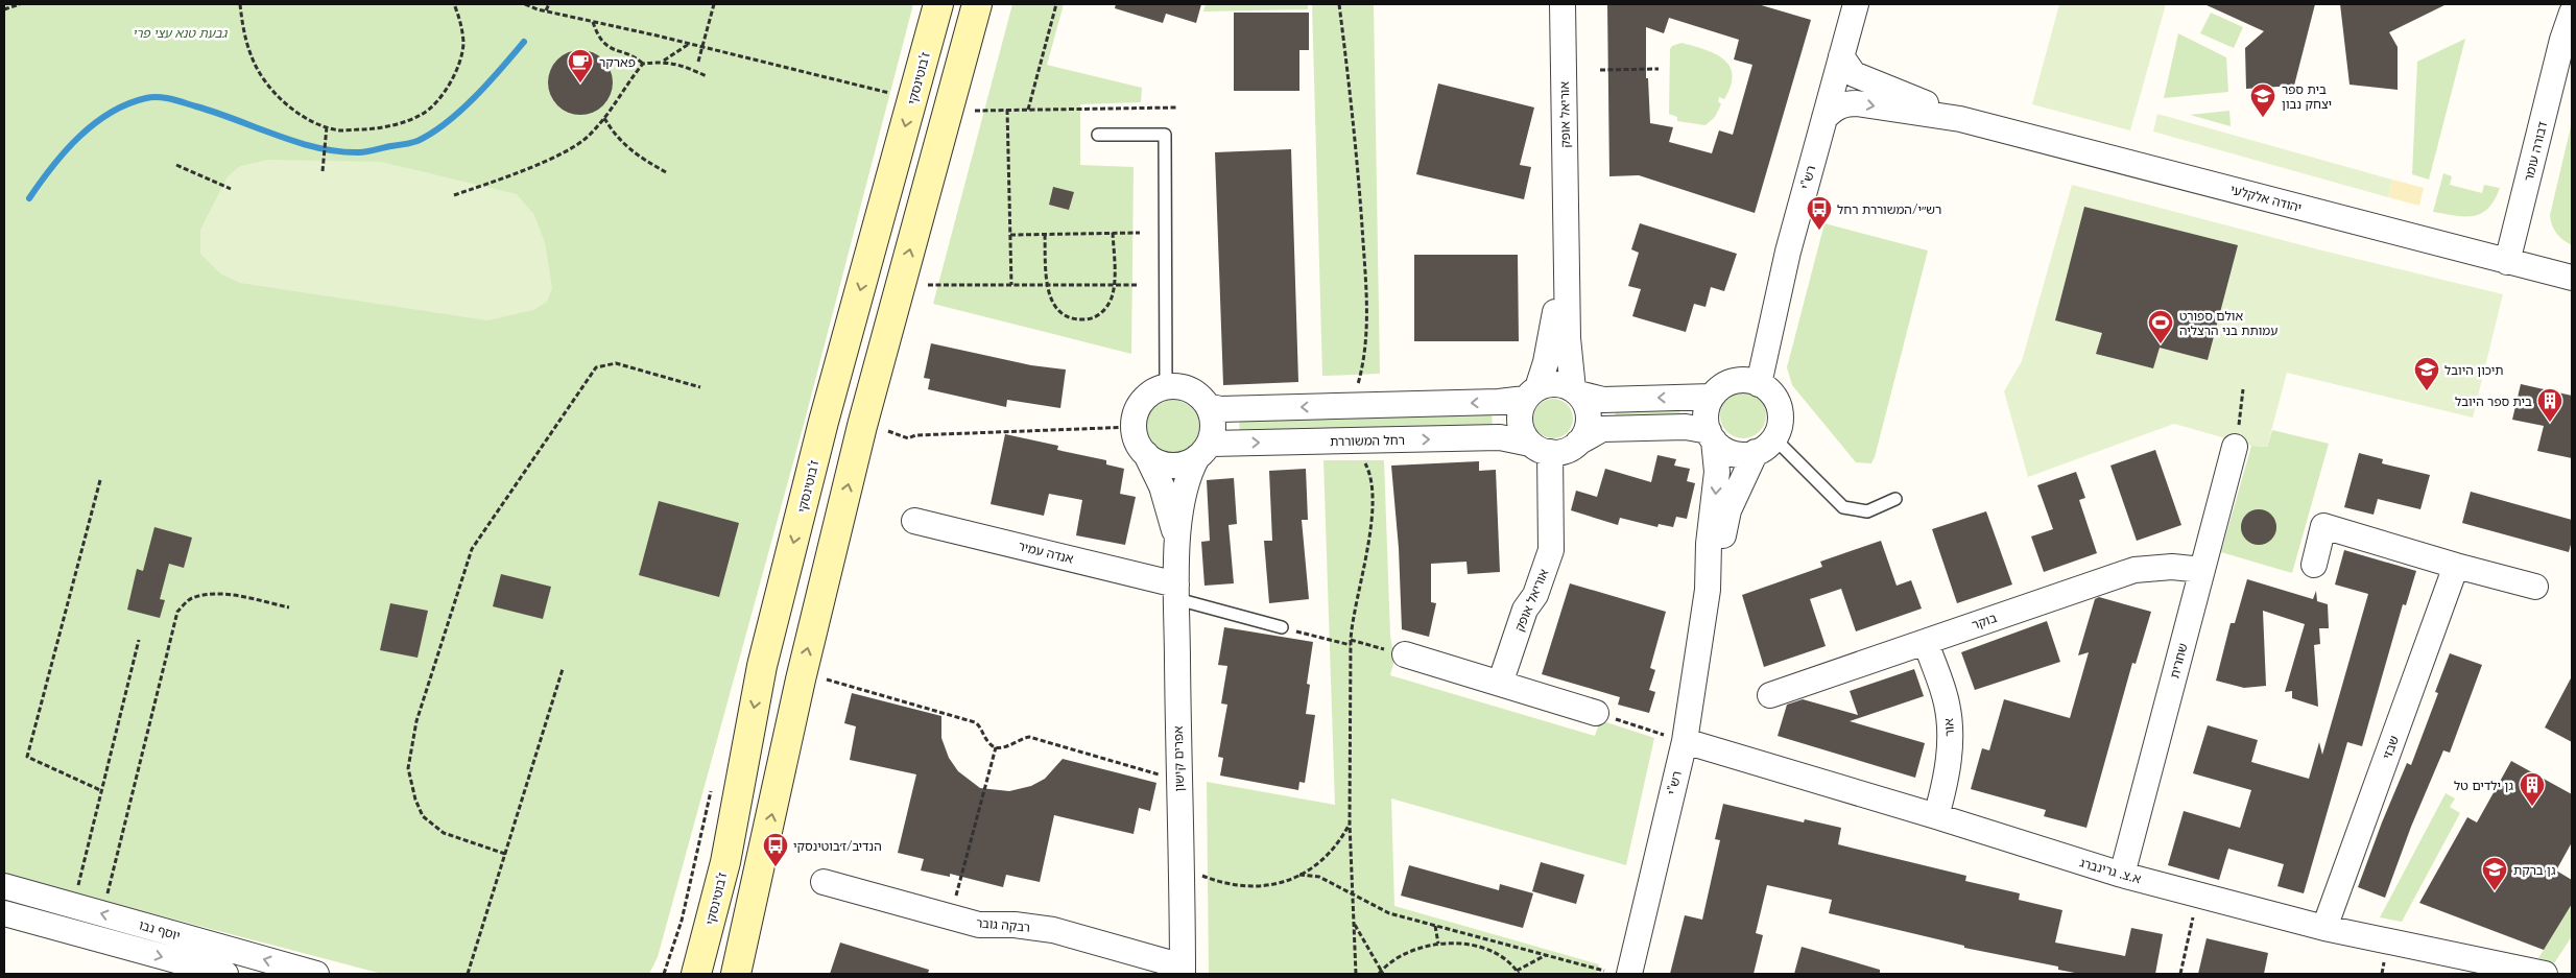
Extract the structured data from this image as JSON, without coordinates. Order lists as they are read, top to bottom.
{
  "streets": {
    "main road": ["ז'בוטינסקי"],
    "street": [
      "אוריאל אופק",
      "דבורה עומר",
      "רש\"י",
      "יהודה אלקלעי",
      "רחל המשוררת",
      "אנדה עמיר",
      "בוקר",
      "שחרית",
      "אור",
      "שבזי",
      "אפרים קישון",
      "א.צ. גרינברג",
      "רבקה גובר",
      "יוסף נבו"
    ]
  },
  "crossings": [
    ["אוריאל אופק", "רחל המשוררת"],
    ["דבורה עומר", "יהודה אלקלעי"],
    ["רש\"י", "יהודה אלקלעי"],
    ["רש\"י", "א.צ. גרינברג"],
    ["רחל המשוררת", "אפרים קישון"],
    ["אנדה עמיר", "אפרים קישון"],
    ["בוקר", "שחרית"],
    ["בוקר", "אור"],
    ["שחרית", "א.צ. גרינברג"],
    ["אור", "א.צ. גרינברג"],
    ["שבזי", "א.צ. גרינברג"],
    ["אפרים קישון", "רבקה גובר"]
  ],
  "parks": ["גבעת טנא עצי פרי"],
  "places": {
    "cafe": ["פארקר"],
    "school or university": ["בית ספר יצחק נבון", "תיכון היובל", "גן ברקת"],
    "bus stop": ["רש״י/המשוררת רחל", "הנדיב/ז׳בוטינסקי"],
    "sports": ["אולם ספורט עמותת בני הרצליה"],
    "building": ["בית ספר היובל", "גן ילדים טל"]
  }
}
